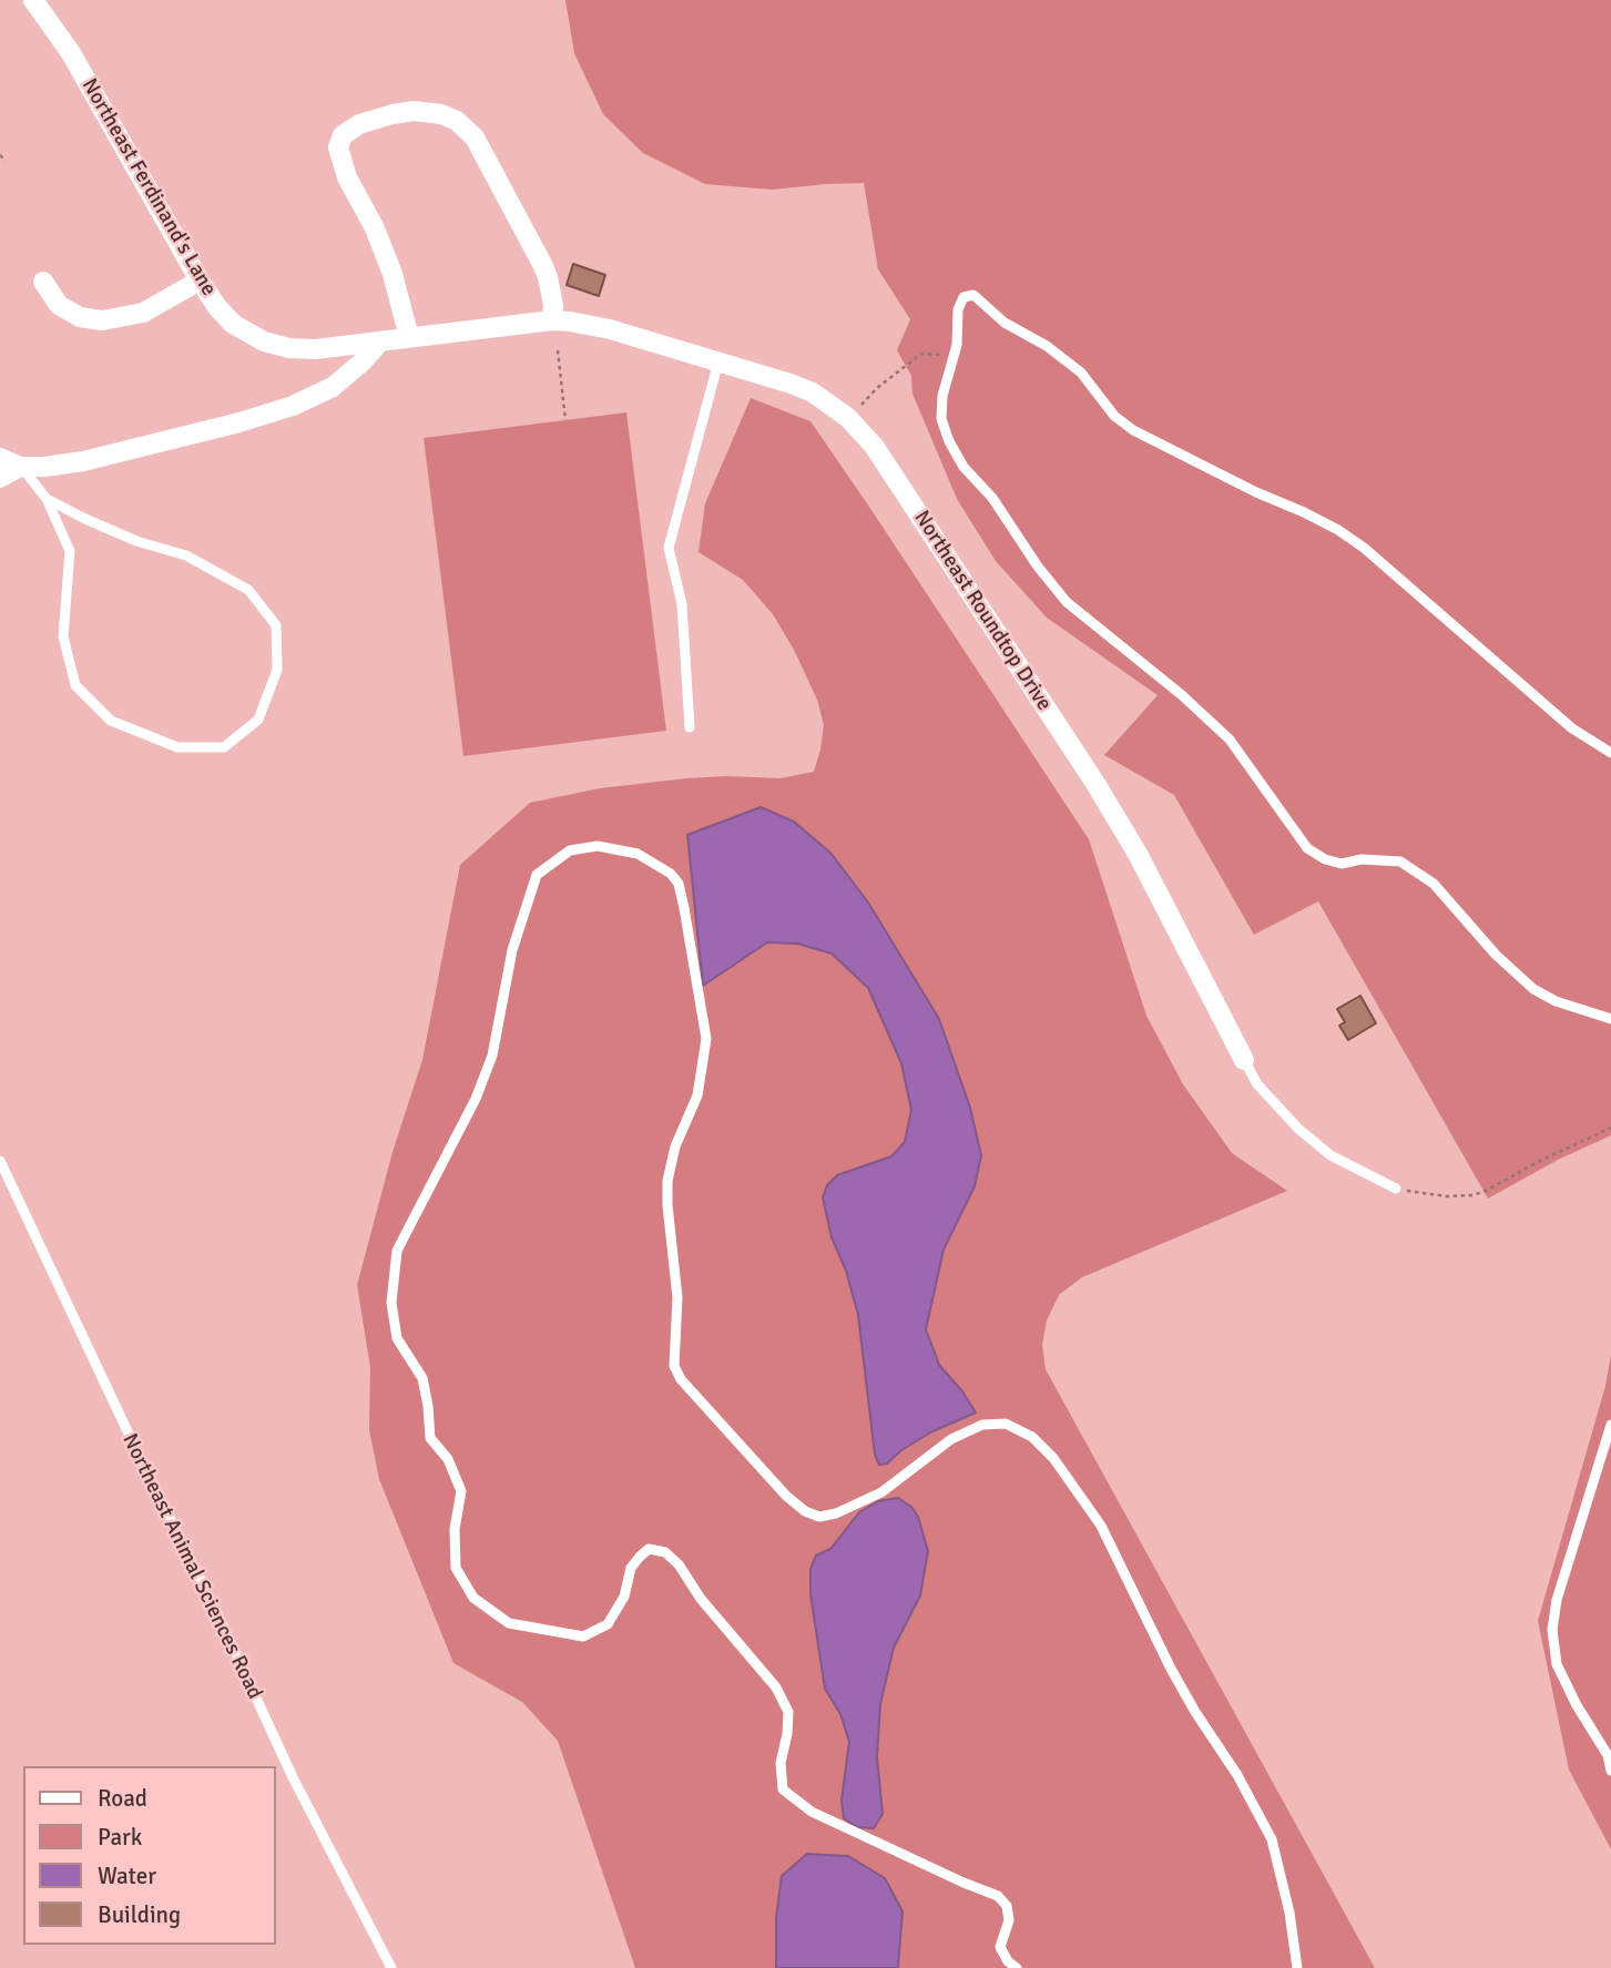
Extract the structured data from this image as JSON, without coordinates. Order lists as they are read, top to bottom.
{
  "streets": {
    "street": ["Northeast Ferdinand's Lane", "Northeast Roundtop Drive"],
    "lane": ["Northeast Animal Sciences Road"]
  },
  "crossings": [
    ["Northeast Ferdinand's Lane", "Northeast Roundtop Drive"]
  ],
  "legend": [
    "Road",
    "Park",
    "Water",
    "Building"
  ]
}
